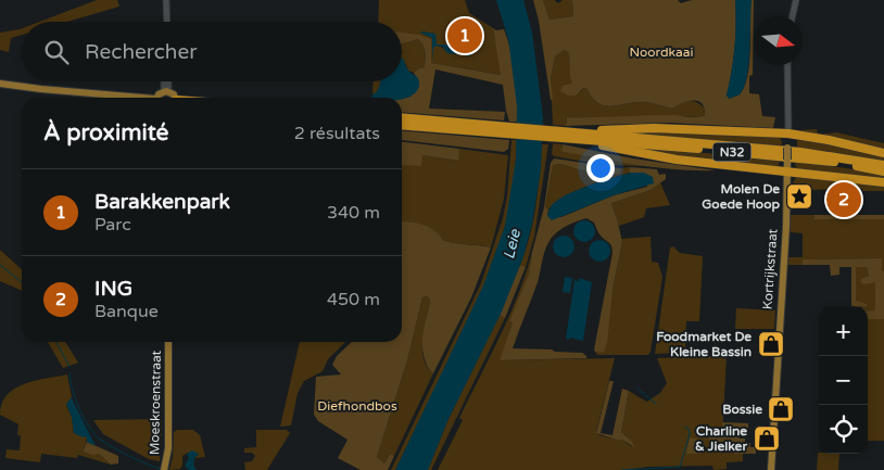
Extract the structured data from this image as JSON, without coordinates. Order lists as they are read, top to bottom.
{
  "streets": {
    "highway": ["N32"],
    "main road": ["Kortrijkstraat", "Moeskroenstraat"]
  },
  "water": ["Leie"],
  "parks": ["Noordkaai", "Diefhondbos"],
  "places": {
    "place": ["Molen De Goede Hoop"],
    "shop": ["Foodmarket De Kleine Bassin", "Bossie", "Charline & Jielker"]
  },
  "north": "right",
  "page": {
    "pins": ["1", "2"],
    "search": "Rechercher",
    "heading": ["À proximité", "2 résultats"],
    "list": [
      {
        "mark": "1",
        "name": "Barakkenpark",
        "note": "Parc",
        "value": "340 m"
      },
      {
        "mark": "2",
        "name": "ING",
        "note": "Banque",
        "value": "450 m"
      }
    ],
    "map_buttons": ["+", "−"]
  }
}
